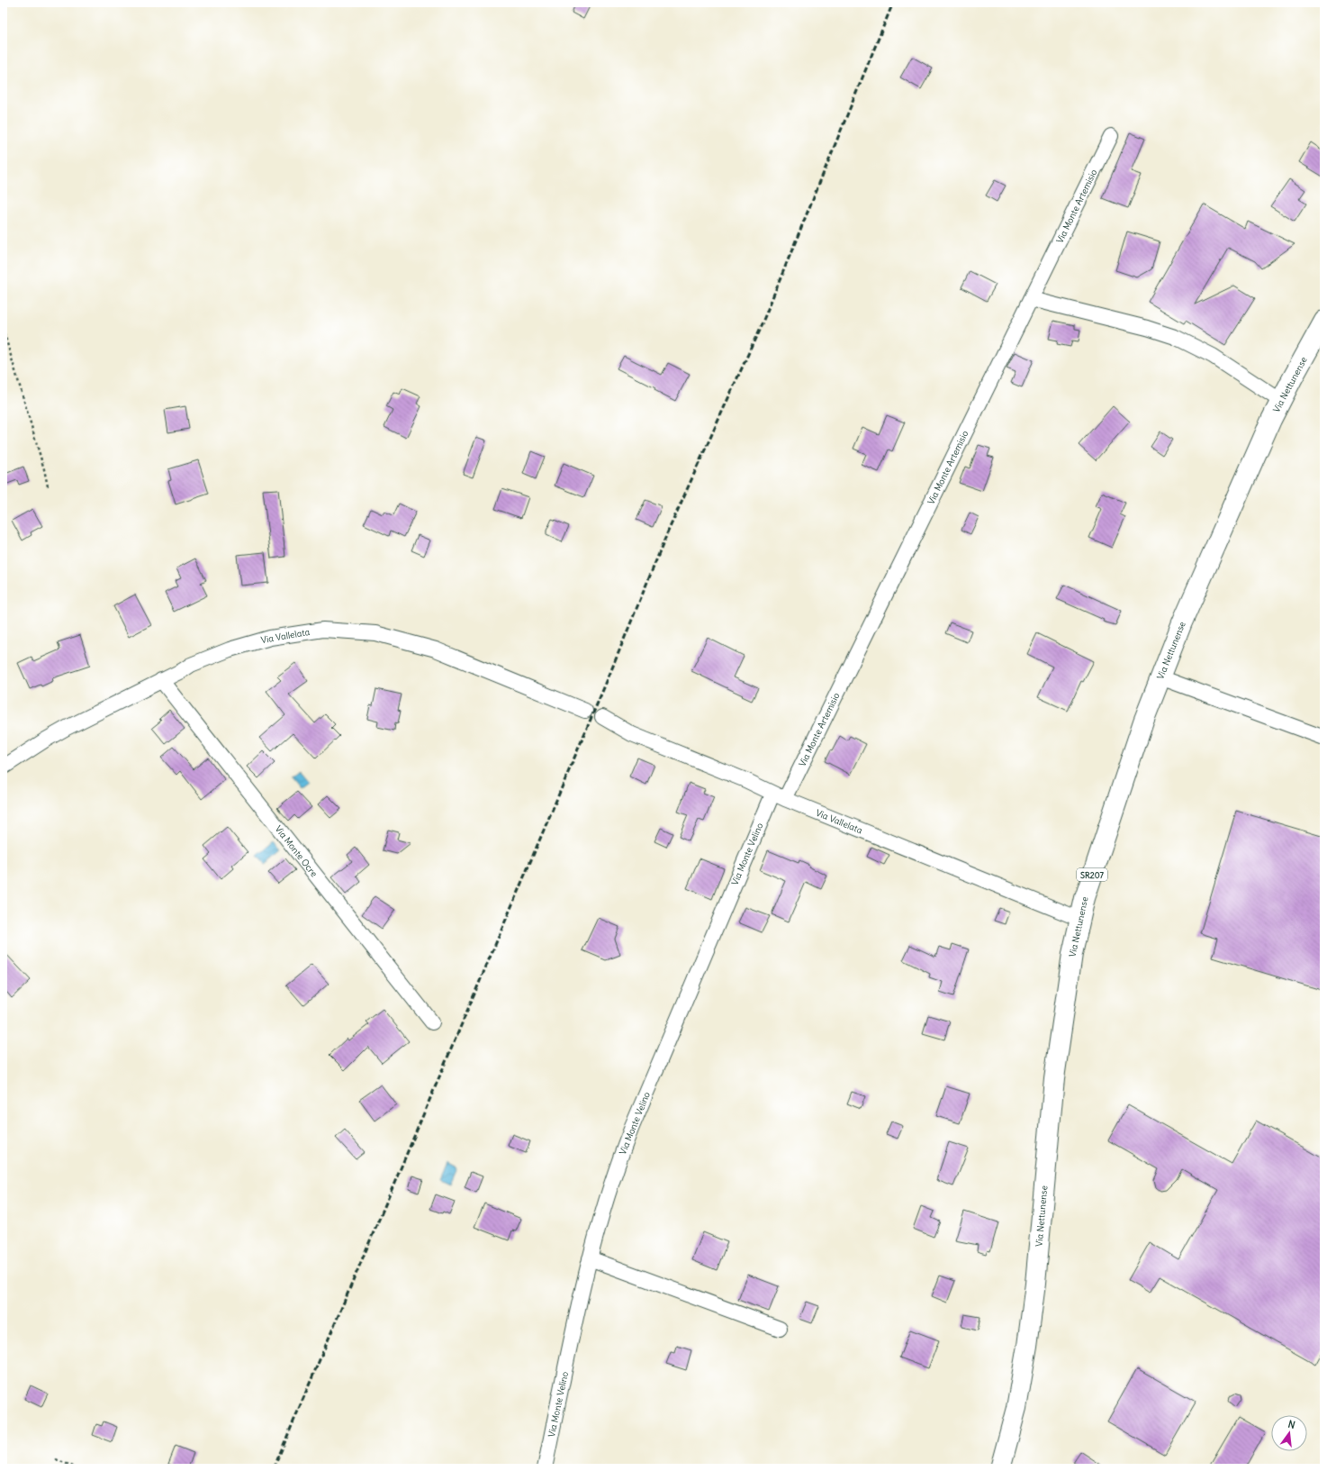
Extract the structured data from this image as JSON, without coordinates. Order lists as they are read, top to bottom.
{
  "streets": {
    "main road": ["Via Nettunense", "SR207"],
    "street": [
      "Via Monte Artemisio",
      "Via Vallelata",
      "Via Monte Ocre",
      "Via Monte Velino"
    ]
  },
  "crossings": [
    ["Via Monte Artemisio", "Via Vallelata"],
    ["Via Monte Artemisio", "Via Monte Velino"],
    ["Via Nettunense", "Via Vallelata"],
    ["Via Vallelata", "Via Monte Ocre"],
    ["Via Vallelata", "Via Monte Velino"]
  ],
  "north": "top"
}
